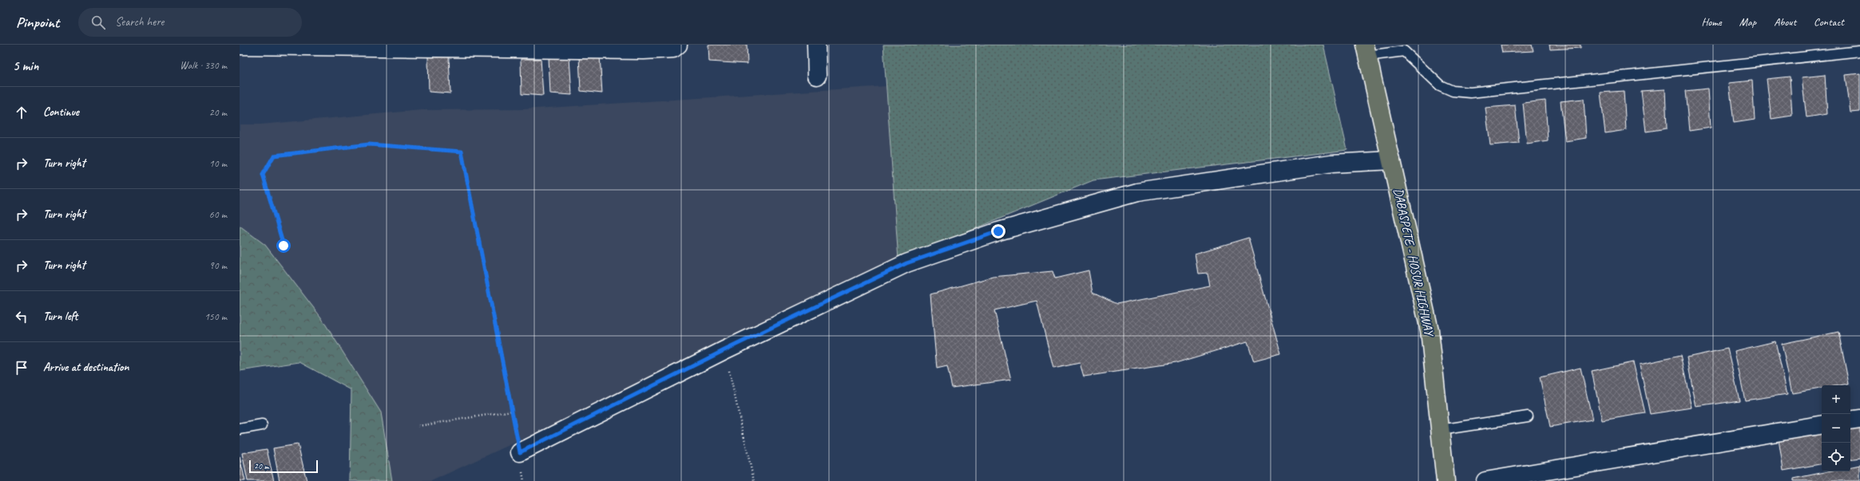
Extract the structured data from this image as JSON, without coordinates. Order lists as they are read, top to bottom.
{
  "streets": {
    "highway": ["DABASPETE - HOSUR HIGHWAY"]
  },
  "scale_bar": "20 m",
  "page": {
    "header": "Pinpoint",
    "search": "Search here",
    "nav": [
      "Home",
      "Map",
      "About",
      "Contact"
    ],
    "heading": ["5 min", "Walk · 330 m"],
    "list": [
      ["Continue", "20 m"],
      ["Turn right", "10 m"],
      ["Turn right", "60 m"],
      ["Turn right", "90 m"],
      ["Turn left", "150 m"],
      "Arrive at destination"
    ],
    "map_buttons": ["+", "−"],
    "scale": "20 m"
  }
}
